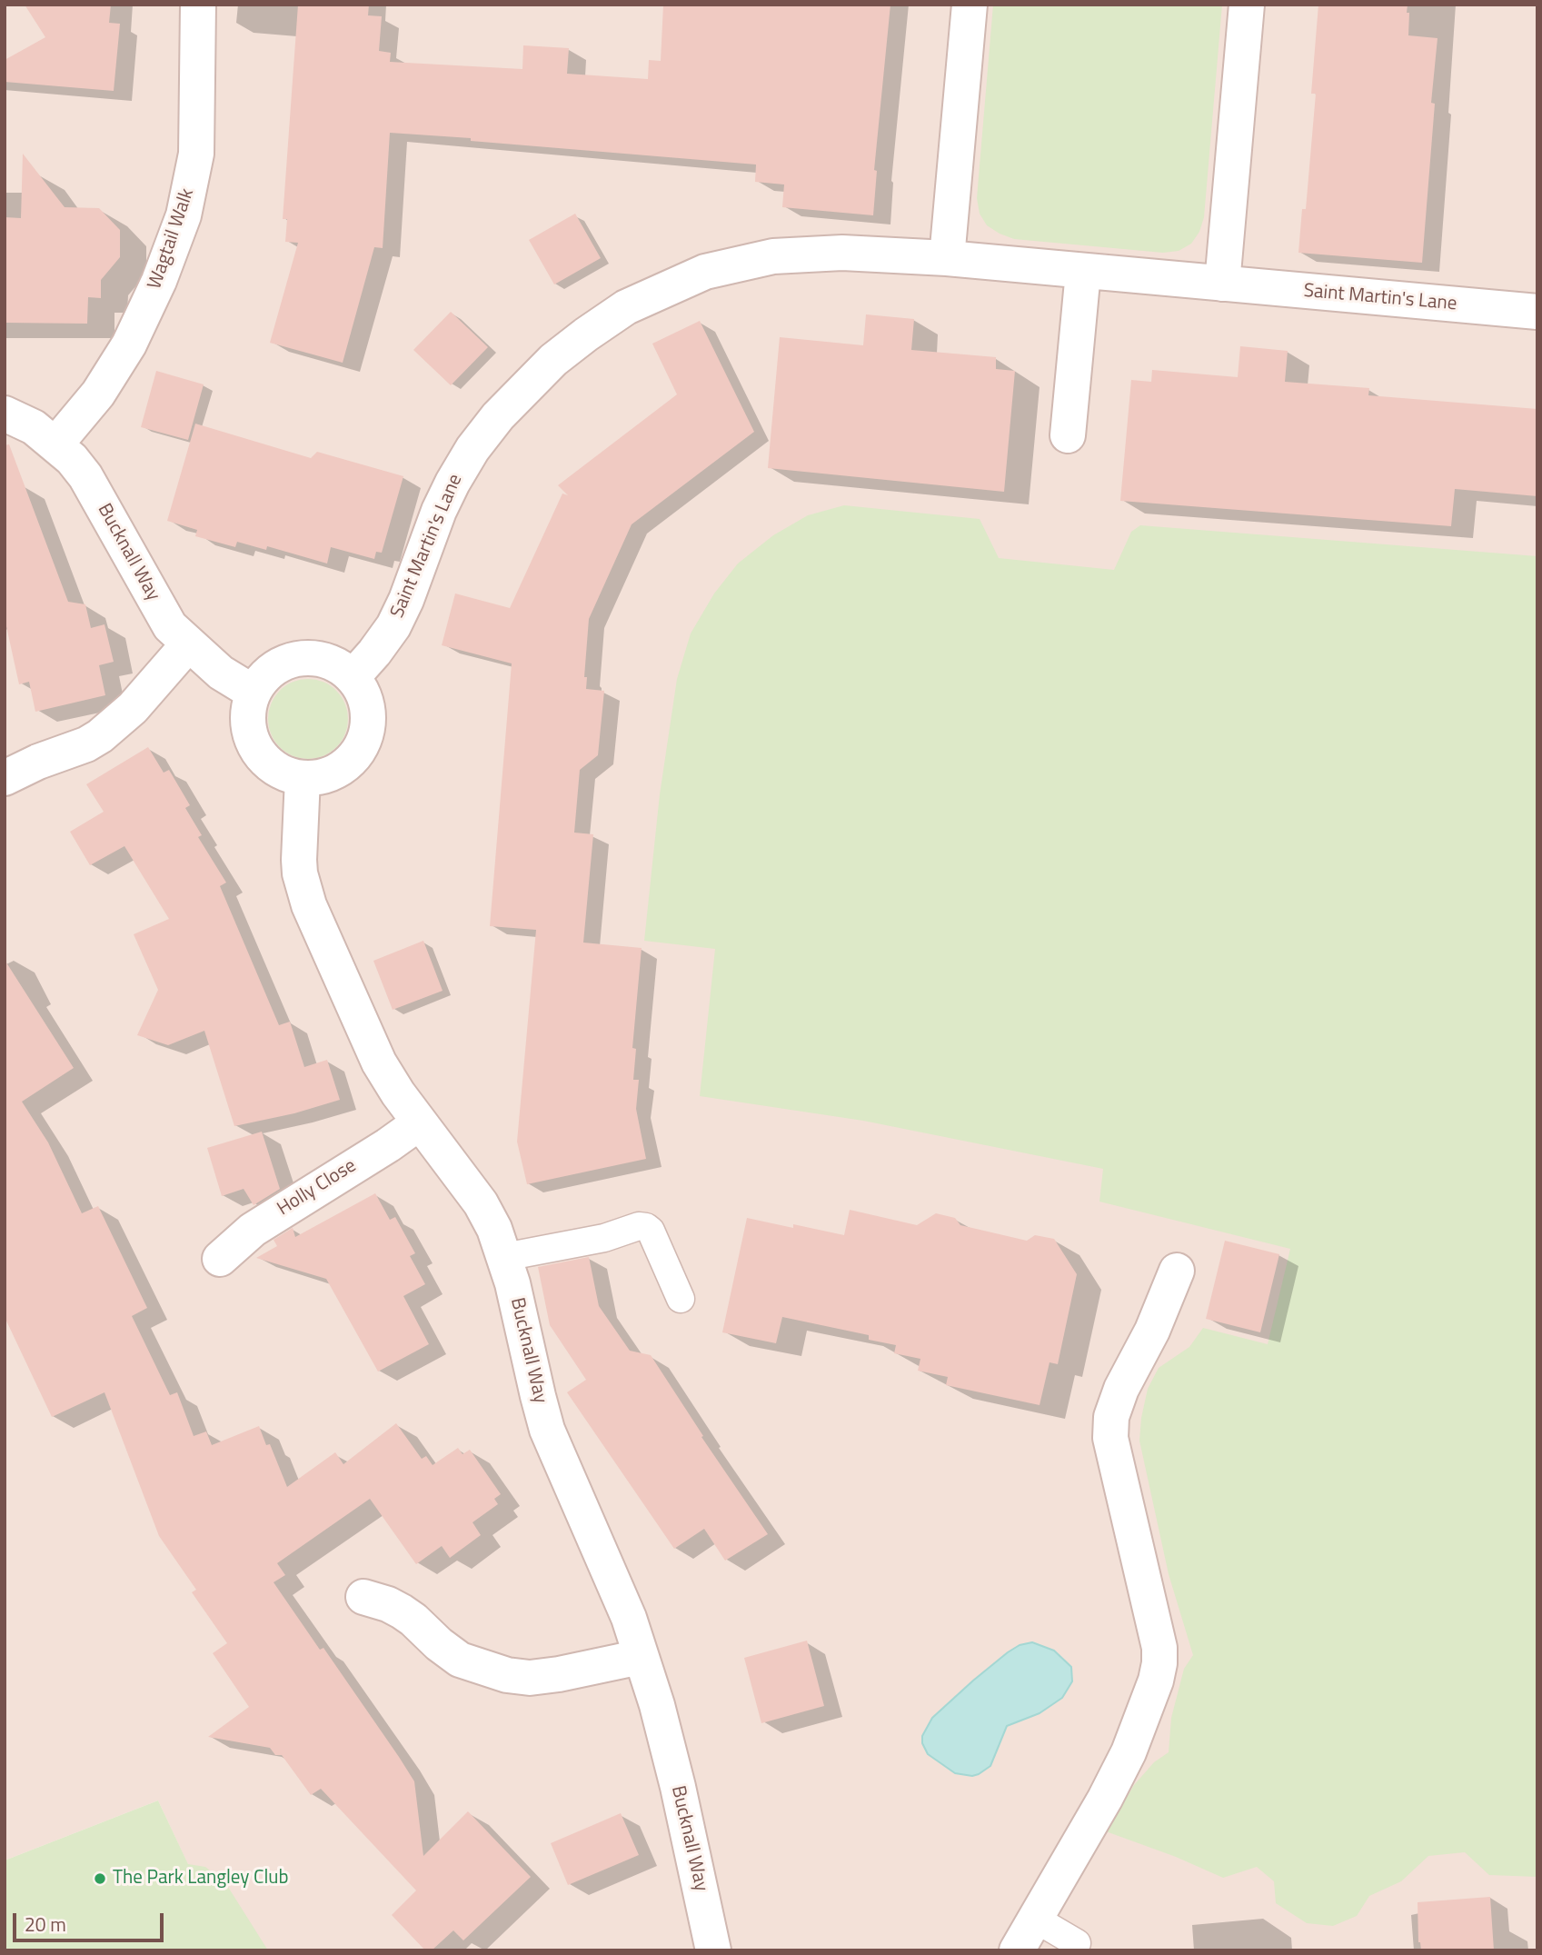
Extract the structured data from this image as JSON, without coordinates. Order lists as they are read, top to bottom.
{
  "streets": {
    "street": [
      "Wagtail Walk",
      "Saint Martin's Lane",
      "Bucknall Way",
      "Holly Close"
    ]
  },
  "crossings": [
    ["Wagtail Walk", "Bucknall Way"],
    ["Saint Martin's Lane", "Bucknall Way"],
    ["Bucknall Way", "Holly Close"]
  ],
  "places": ["The Park Langley Club"],
  "scale_bar": "20 m"
}
